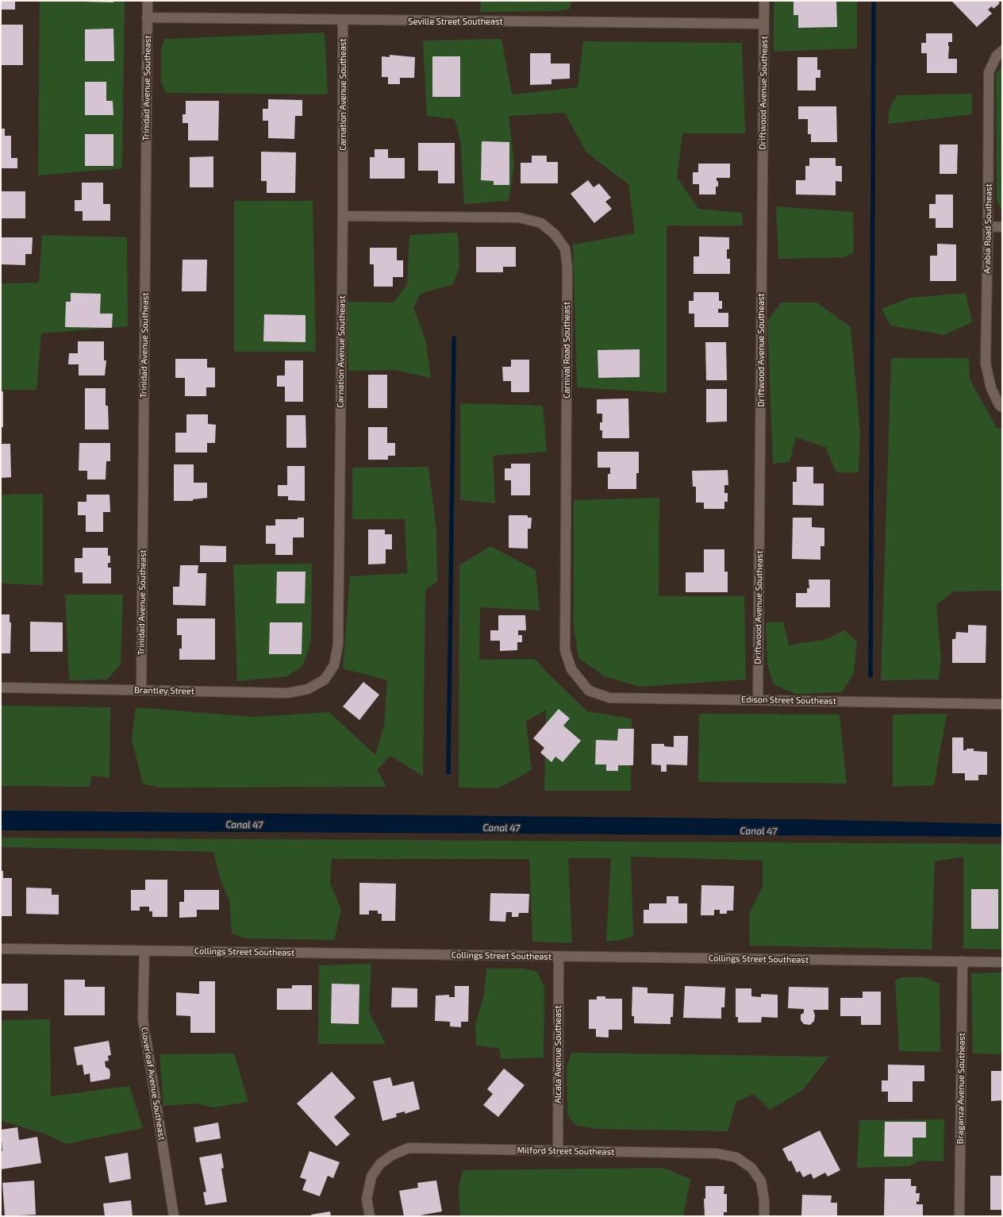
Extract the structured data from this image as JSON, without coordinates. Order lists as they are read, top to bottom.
{
  "streets": {
    "street": [
      "Seville Street Southeast",
      "Trinidad Avenue Southeast",
      "Driftwood Avenue Southeast",
      "Carnation Avenue Southeast",
      "Arabia Road Southeast",
      "Carnival Road Southeast",
      "Brantley Street",
      "Edison Street Southeast",
      "Collings Street Southeast",
      "Alcala Avenue Southeast",
      "Cloverleaf Avenue Southeast",
      "Braganza Avenue Southeast",
      "Milford Street Southeast"
    ]
  },
  "crossings": [
    ["Seville Street Southeast", "Trinidad Avenue Southeast"],
    ["Seville Street Southeast", "Driftwood Avenue Southeast"],
    ["Seville Street Southeast", "Carnation Avenue Southeast"],
    ["Trinidad Avenue Southeast", "Brantley Street"],
    ["Driftwood Avenue Southeast", "Edison Street Southeast"],
    ["Carnation Avenue Southeast", "Carnival Road Southeast"],
    ["Carnation Avenue Southeast", "Brantley Street"],
    ["Carnival Road Southeast", "Edison Street Southeast"],
    ["Collings Street Southeast", "Alcala Avenue Southeast"],
    ["Collings Street Southeast", "Cloverleaf Avenue Southeast"],
    ["Collings Street Southeast", "Braganza Avenue Southeast"],
    ["Alcala Avenue Southeast", "Milford Street Southeast"]
  ],
  "water": ["Canal 47"]
}
